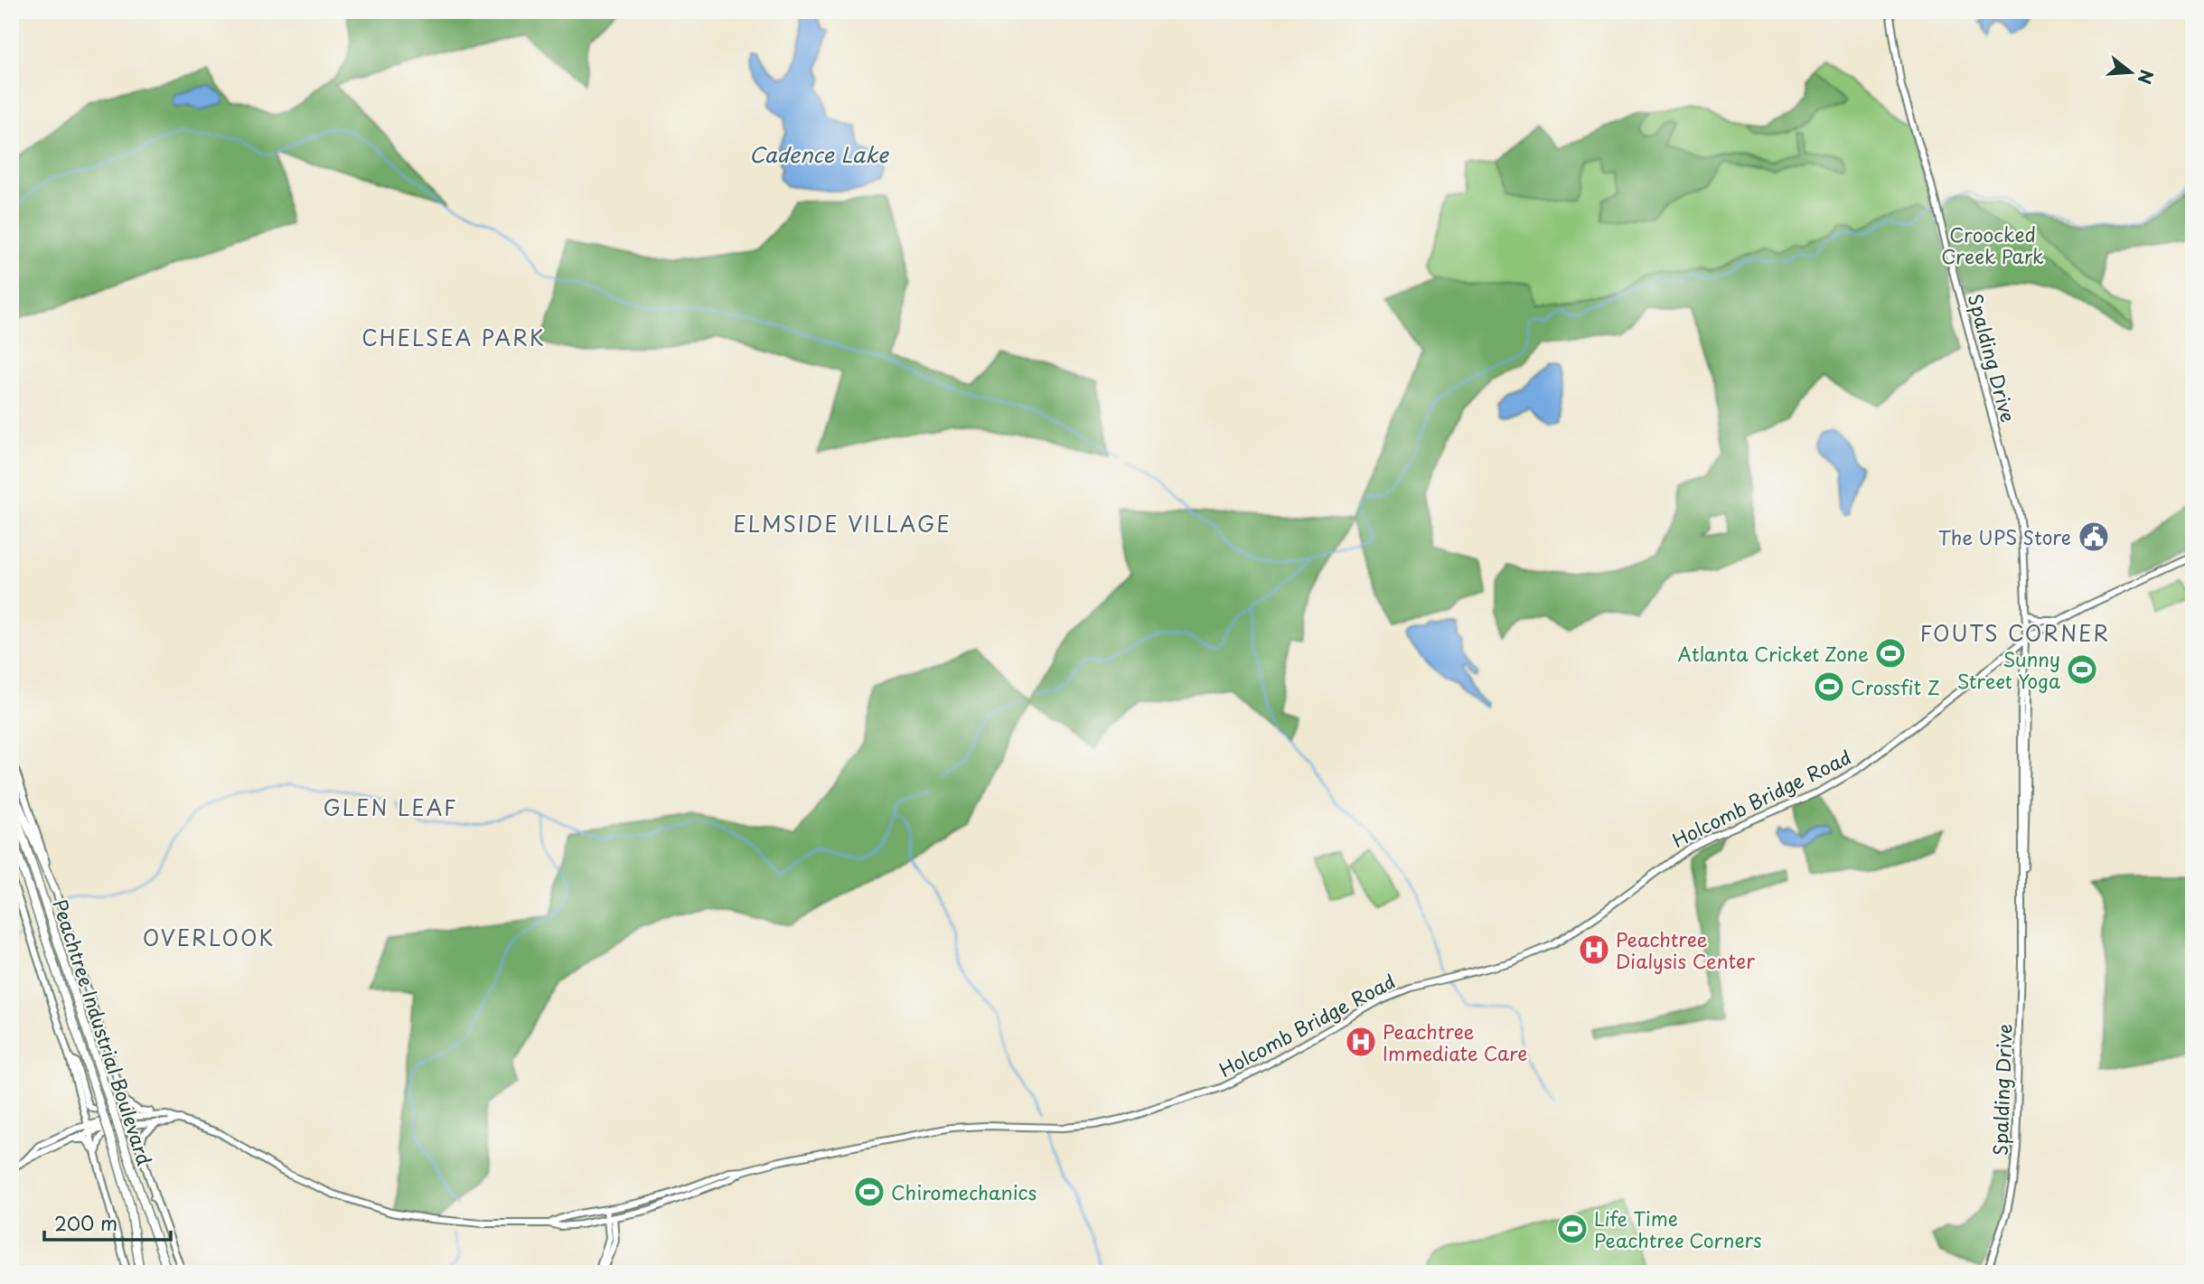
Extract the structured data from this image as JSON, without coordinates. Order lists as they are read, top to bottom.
{
  "streets": {
    "highway": ["Peachtree Industrial Boulevard"],
    "main road": ["Spalding Drive", "Holcomb Bridge Road"]
  },
  "crossings": [
    ["Spalding Drive", "Holcomb Bridge Road"]
  ],
  "districts": [
    "CHELSEA PARK",
    "ELMSIDE VILLAGE",
    "FOUTS CORNER",
    "GLEN LEAF",
    "OVERLOOK"
  ],
  "water": ["Cadence Lake"],
  "parks": ["Croocked Creek Park"],
  "places": {
    "public building": ["The UPS Store"],
    "sports": [
      "Atlanta Cricket Zone",
      "Sunny Street Yoga",
      "Crossfit Z",
      "Chiromechanics",
      "Life Time Peachtree Corners"
    ],
    "hospital": ["Peachtree Dialysis Center", "Peachtree Immediate Care"]
  },
  "scale_bar": "200 m",
  "north": "right"
}
